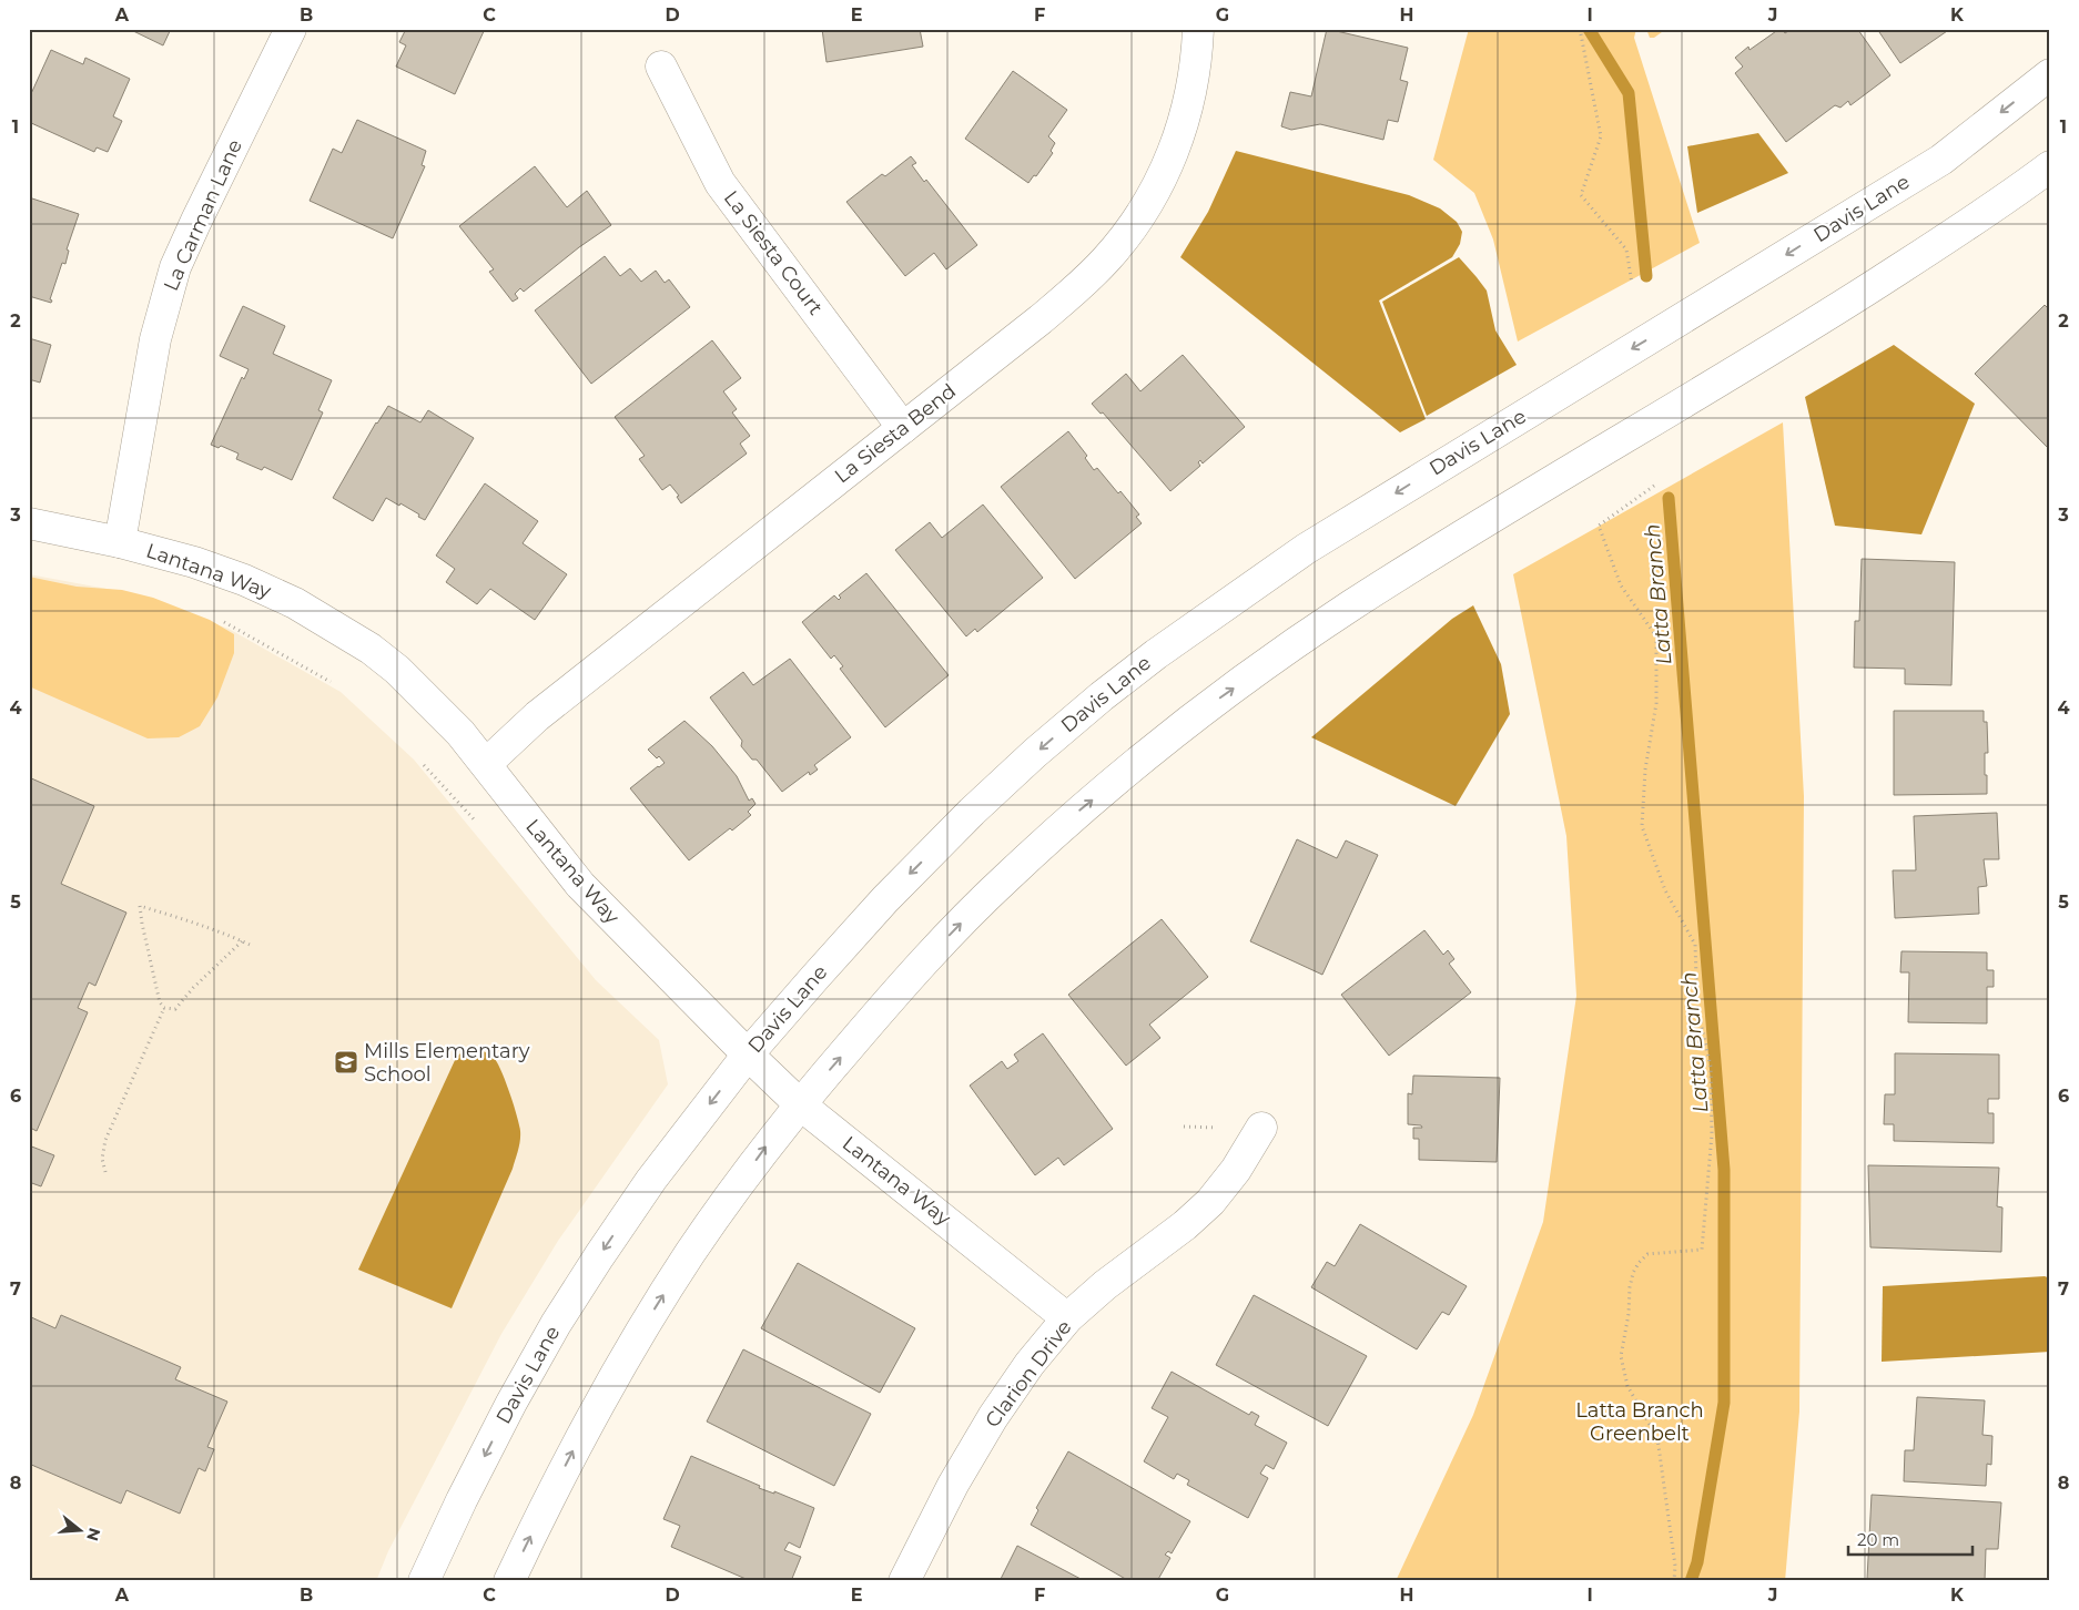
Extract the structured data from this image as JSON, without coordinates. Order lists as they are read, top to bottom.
{
  "streets": {
    "street": [
      "Davis Lane",
      "La Carman Lane",
      "La Siesta Court",
      "La Siesta Bend",
      "Lantana Way",
      "Clarion Drive"
    ]
  },
  "crossings": [
    ["Davis Lane", "Lantana Way"],
    ["La Carman Lane", "Lantana Way"],
    ["La Siesta Court", "La Siesta Bend"],
    ["La Siesta Bend", "Lantana Way"],
    ["Lantana Way", "Clarion Drive"]
  ],
  "water": ["Latta Branch"],
  "parks": ["Latta Branch Greenbelt"],
  "places": {
    "school or university": ["Mills Elementary School"]
  },
  "scale_bar": "20 m",
  "north": "right",
  "grid": {
    "columns": [
      "A",
      "B",
      "C",
      "D",
      "E",
      "F",
      "G",
      "H",
      "I",
      "J",
      "K"
    ],
    "rows": [
      "1",
      "2",
      "3",
      "4",
      "5",
      "6",
      "7",
      "8"
    ]
  }
}
